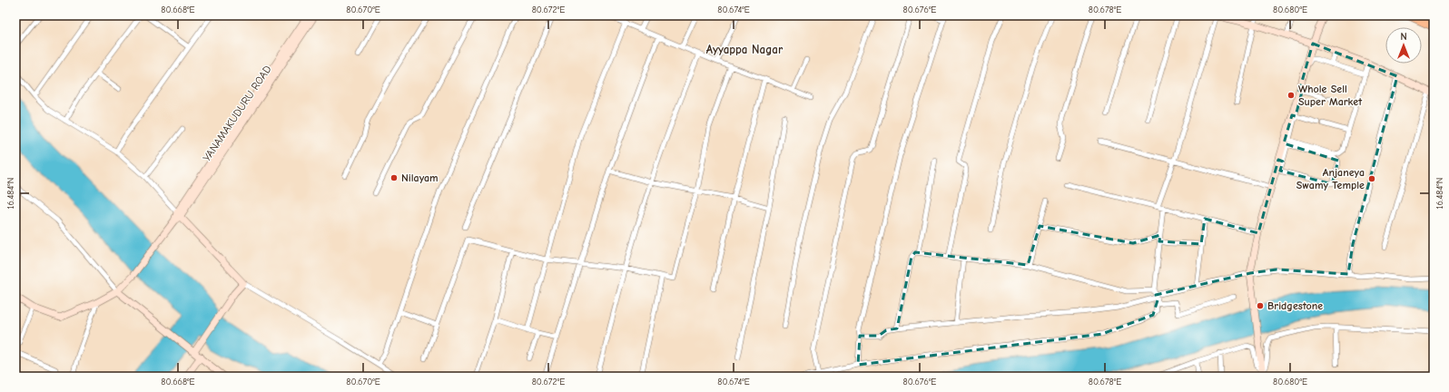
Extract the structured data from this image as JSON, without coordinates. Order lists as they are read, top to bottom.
{
  "streets": {
    "street": ["YANAMAKUDURU ROAD"]
  },
  "districts": ["Ayyappa Nagar"],
  "places": [
    "Whole Sell Super Market",
    "Nilayam",
    "Anjaneya Swamy Temple",
    "Bridgestone"
  ],
  "north": "top",
  "coordinates": [
    "80.668°E",
    "80.670°E",
    "80.672°E",
    "80.674°E",
    "80.676°E",
    "80.678°E",
    "80.680°E",
    "16.484°N"
  ]
}
